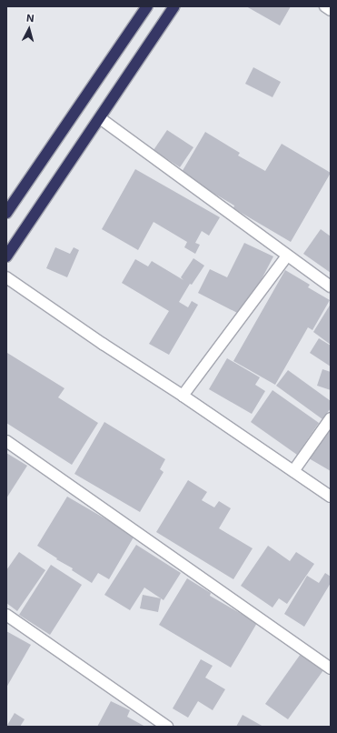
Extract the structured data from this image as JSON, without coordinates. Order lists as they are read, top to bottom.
{
  "north": "top"
}
